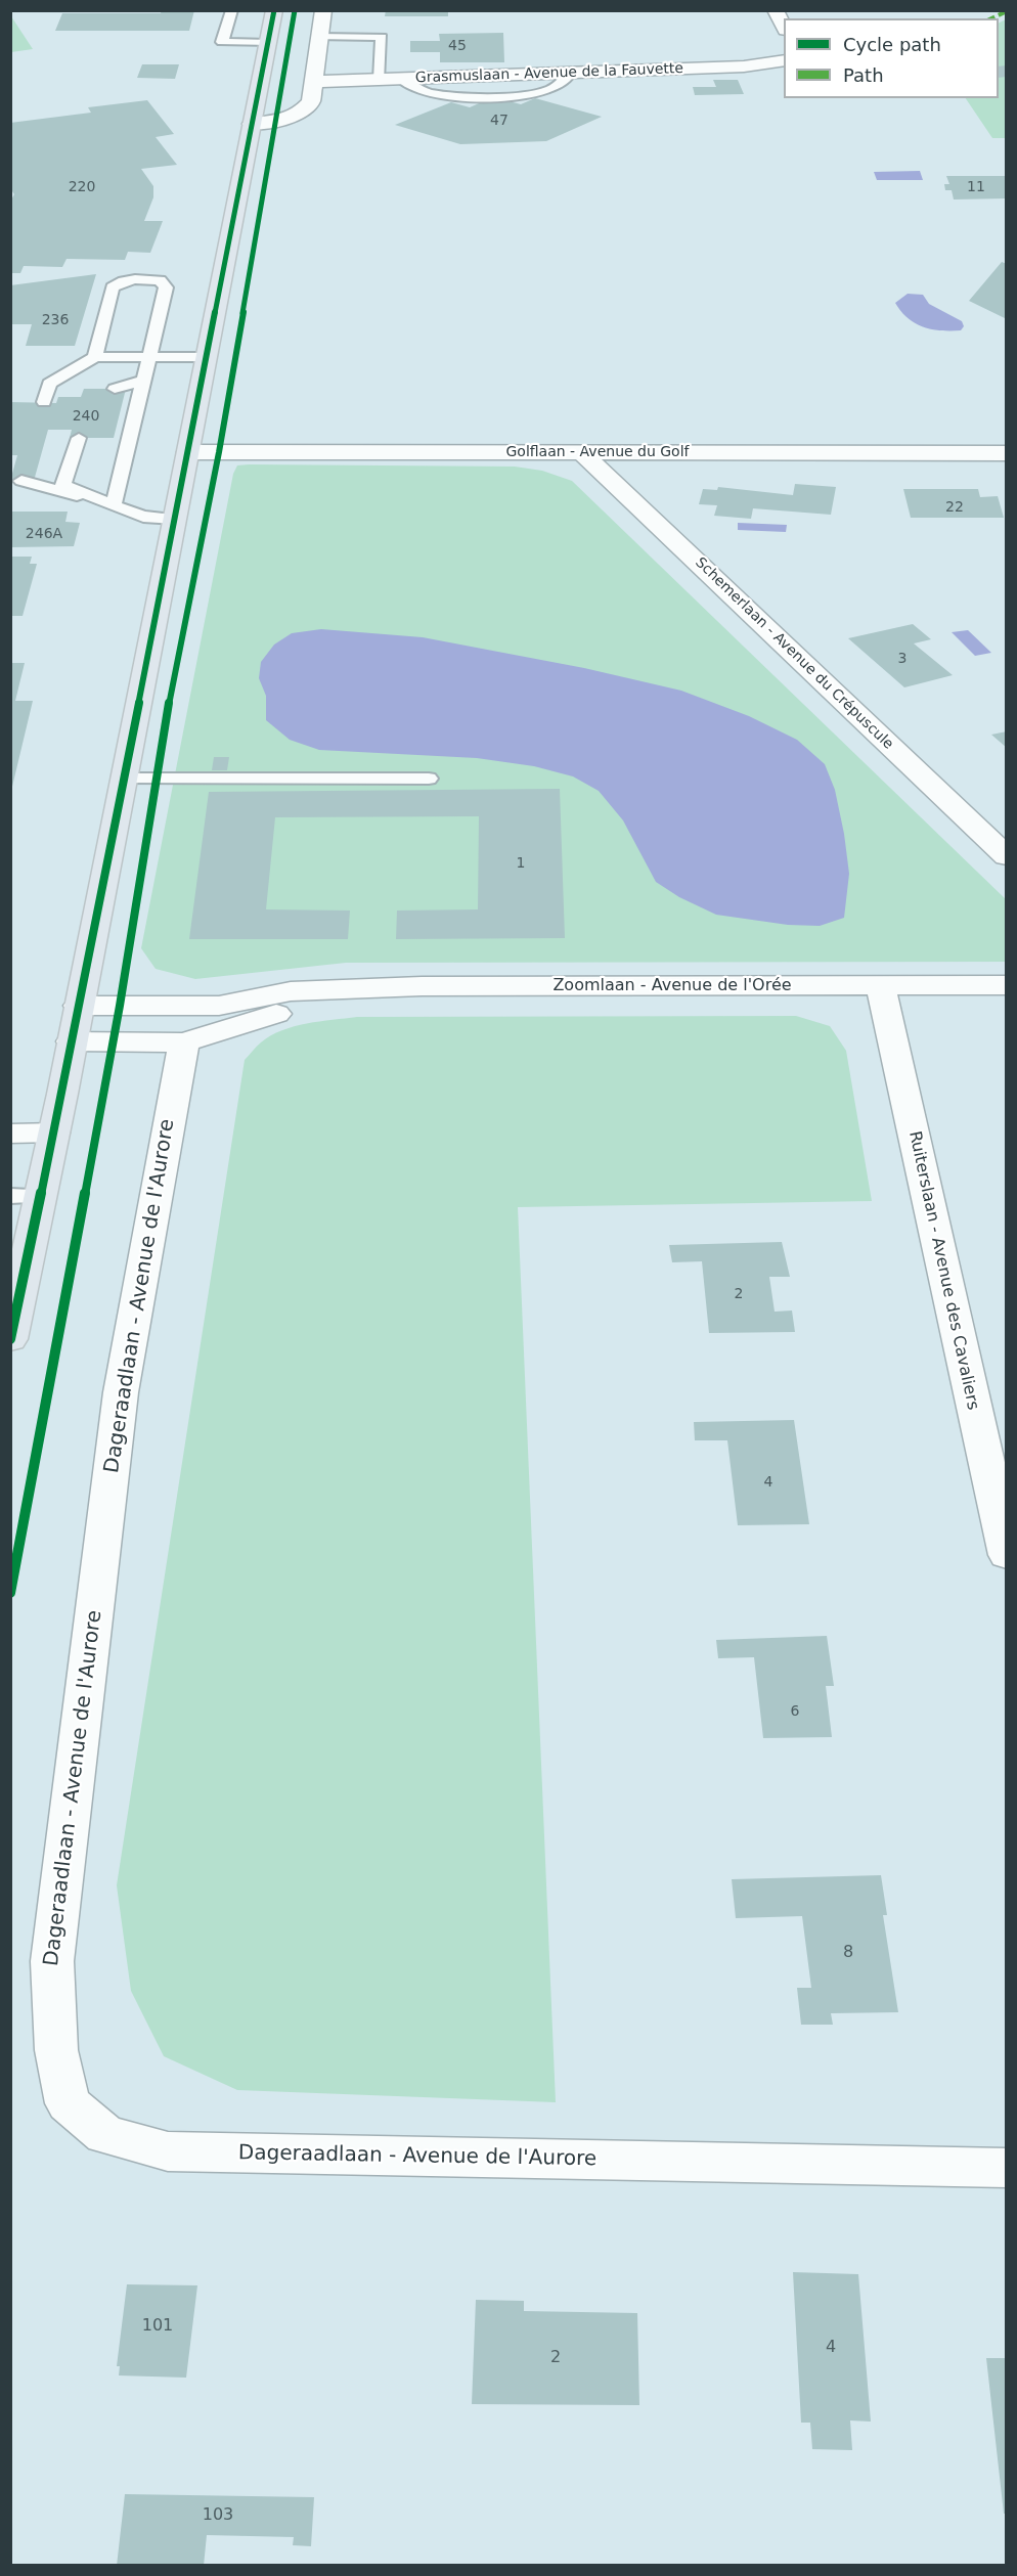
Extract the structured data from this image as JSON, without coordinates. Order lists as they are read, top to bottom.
{
  "streets": {
    "street": [
      "Grasmuslaan - Avenue de la Fauvette",
      "Golflaan - Avenue du Golf",
      "Schemerlaan - Avenue du Crépuscule",
      "Zoomlaan - Avenue de l'Orée",
      "Ruiterslaan - Avenue des Cavaliers",
      "Dageraadlaan - Avenue de l'Aurore"
    ]
  },
  "crossings": [
    ["Golflaan - Avenue du Golf", "Schemerlaan - Avenue du Crépuscule"],
    ["Zoomlaan - Avenue de l'Orée", "Ruiterslaan - Avenue des Cavaliers"],
    ["Zoomlaan - Avenue de l'Orée", "Dageraadlaan - Avenue de l'Aurore"]
  ],
  "house_numbers": [
    "45",
    "47",
    "220",
    "11",
    "236",
    "240",
    "22",
    "246A",
    "3",
    "1",
    "2",
    "4",
    "6",
    "8",
    "101",
    "4",
    "2",
    "103"
  ],
  "legend": ["Cycle path", "Path"]
}
